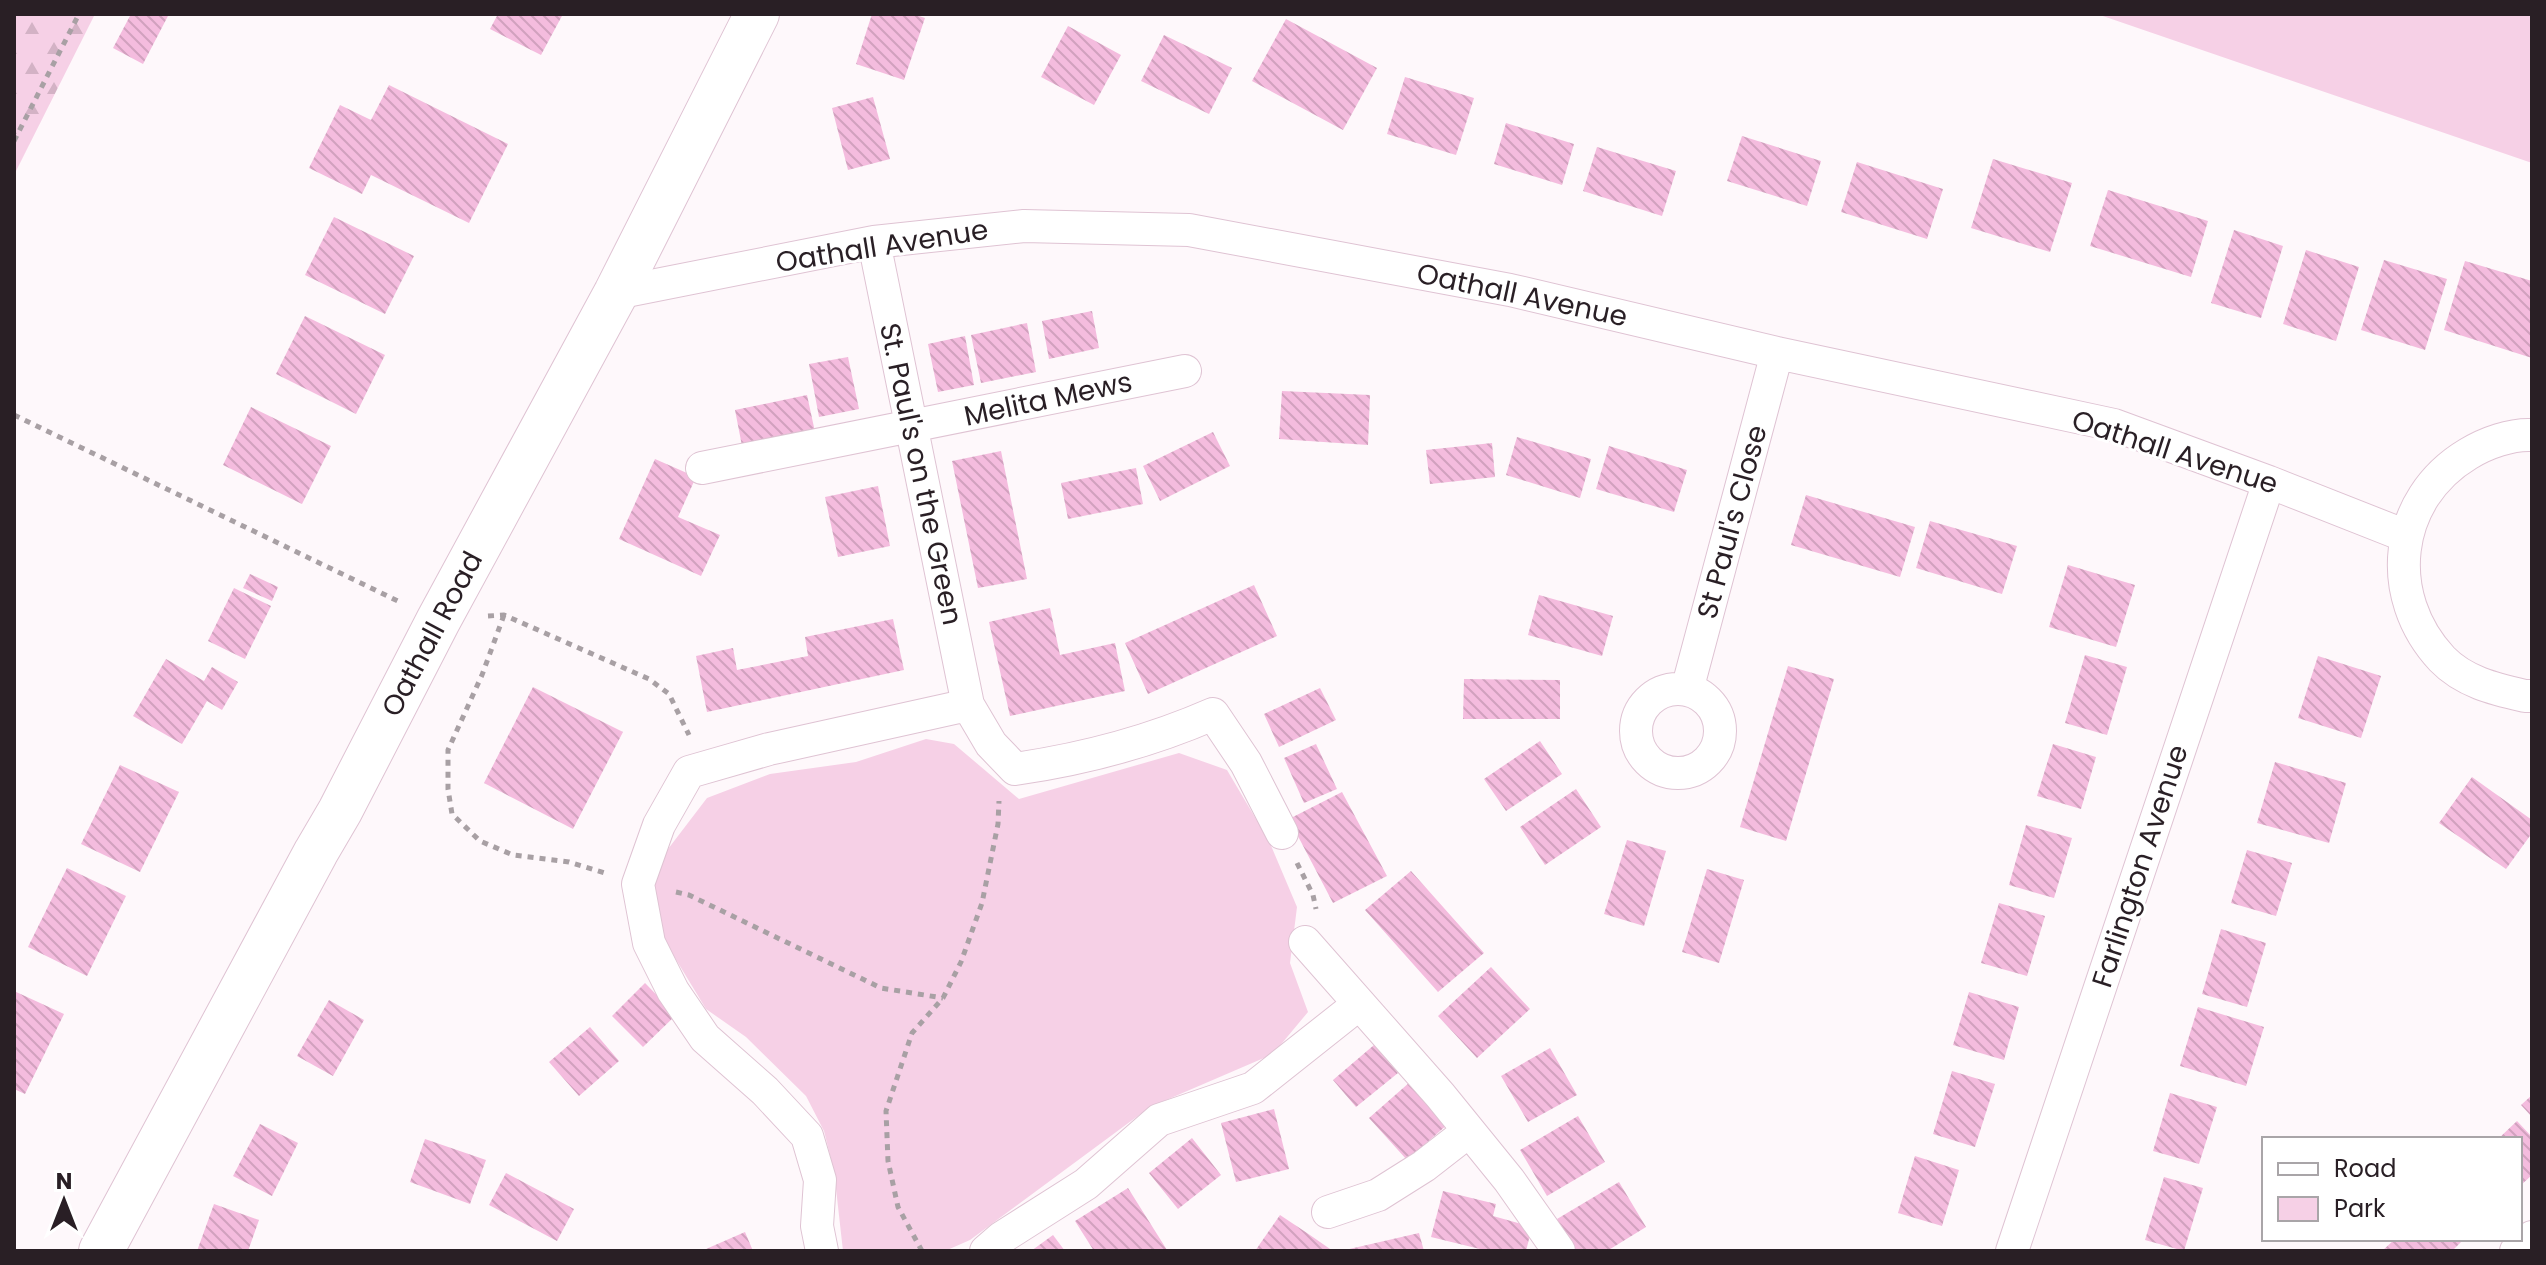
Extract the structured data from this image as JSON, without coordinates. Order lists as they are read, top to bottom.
{
  "streets": {
    "main road": ["Oathall Road"],
    "street": [
      "Oathall Avenue",
      "Melita Mews",
      "St. Paul's on the Green",
      "St Paul's Close",
      "Farlington Avenue"
    ]
  },
  "crossings": [
    ["Oathall Avenue", "St. Paul's on the Green"],
    ["Oathall Avenue", "St Paul's Close"],
    ["Oathall Avenue", "Oathall Road"],
    ["Oathall Avenue", "Farlington Avenue"],
    ["Melita Mews", "St. Paul's on the Green"]
  ],
  "legend": ["Road", "Park"],
  "north": "top"
}
